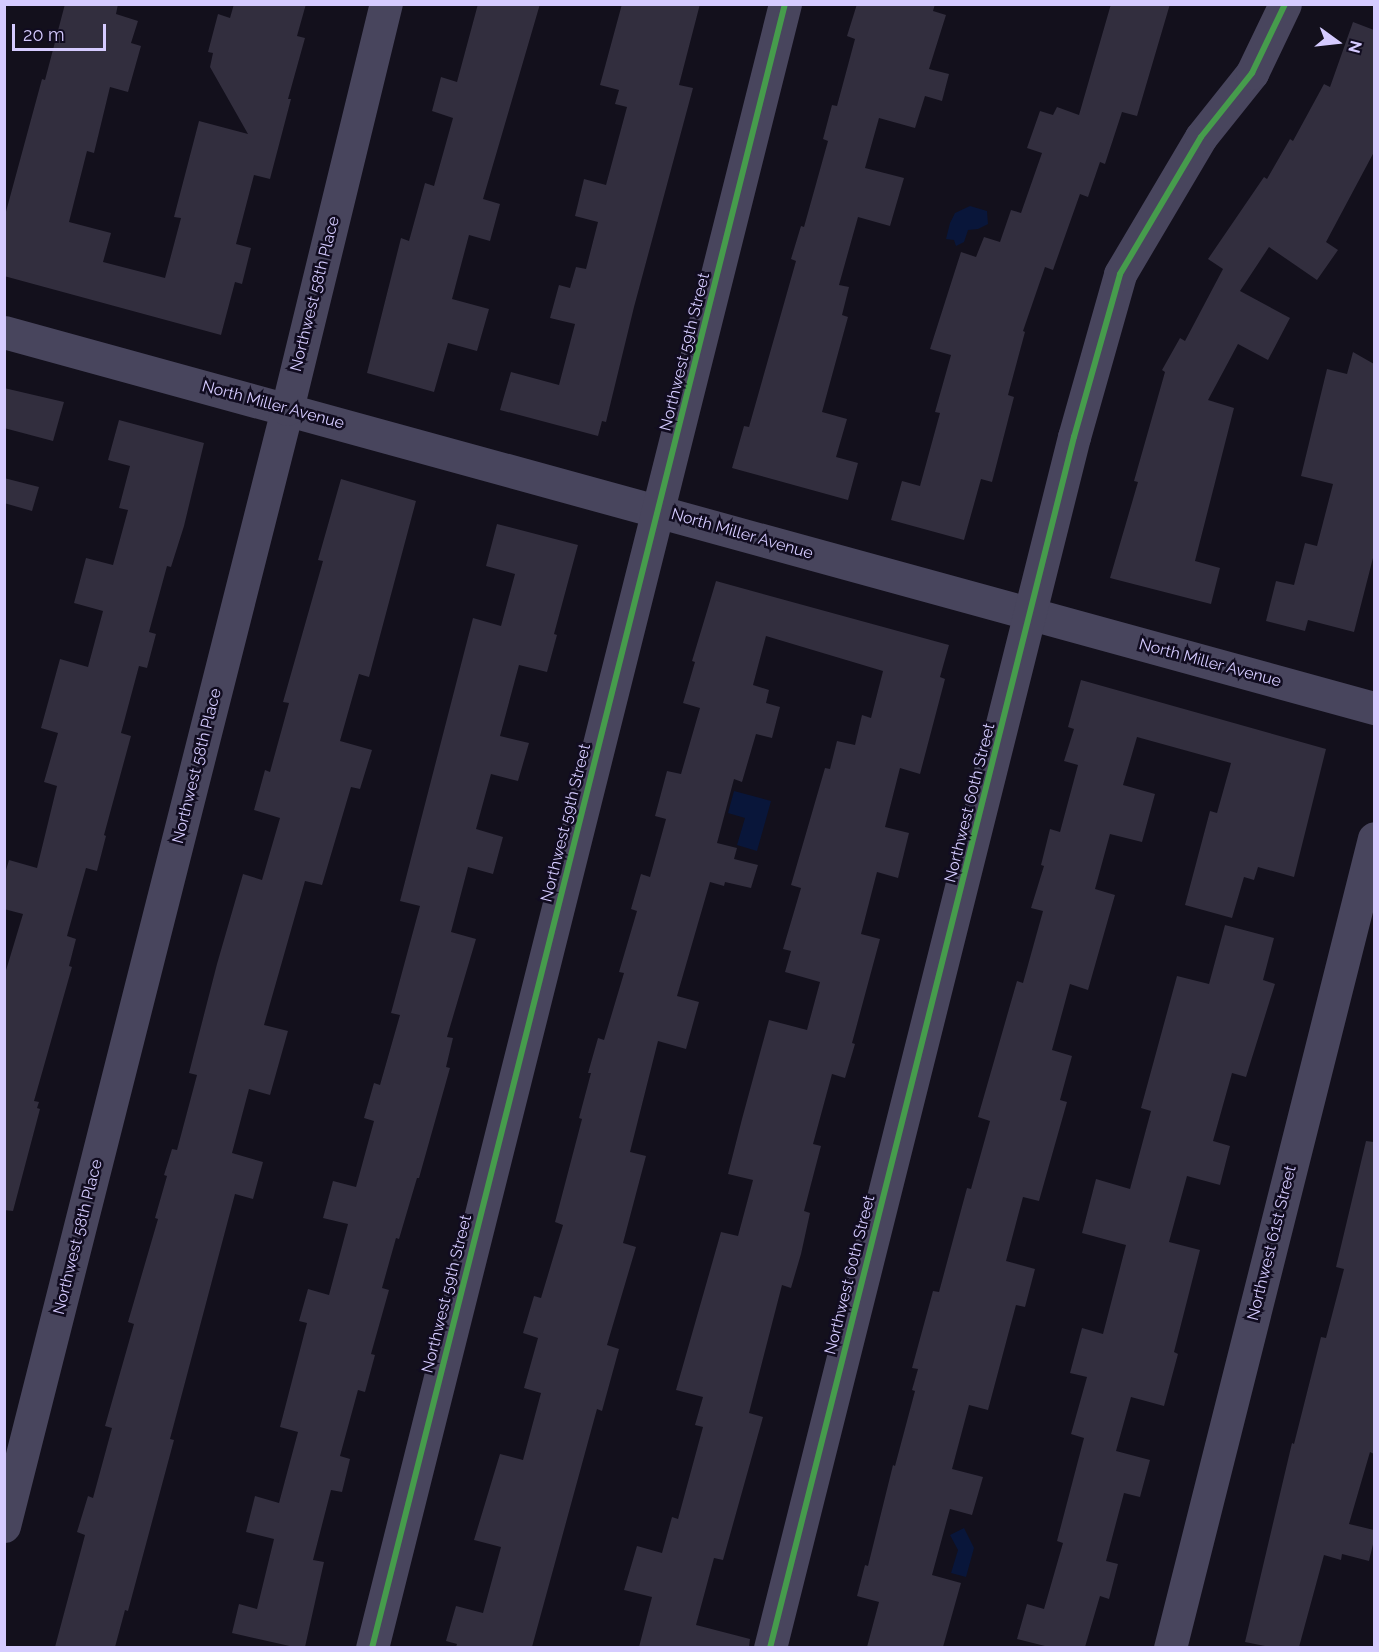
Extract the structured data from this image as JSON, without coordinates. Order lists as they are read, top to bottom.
{
  "streets": {
    "street": [
      "Northwest 58th Place",
      "Northwest 59th Street",
      "North Miller Avenue",
      "Northwest 60th Street",
      "Northwest 61st Street"
    ]
  },
  "crossings": [
    ["Northwest 58th Place", "North Miller Avenue"],
    ["Northwest 59th Street", "North Miller Avenue"],
    ["North Miller Avenue", "Northwest 60th Street"]
  ],
  "scale_bar": "20 m",
  "north": "right"
}
